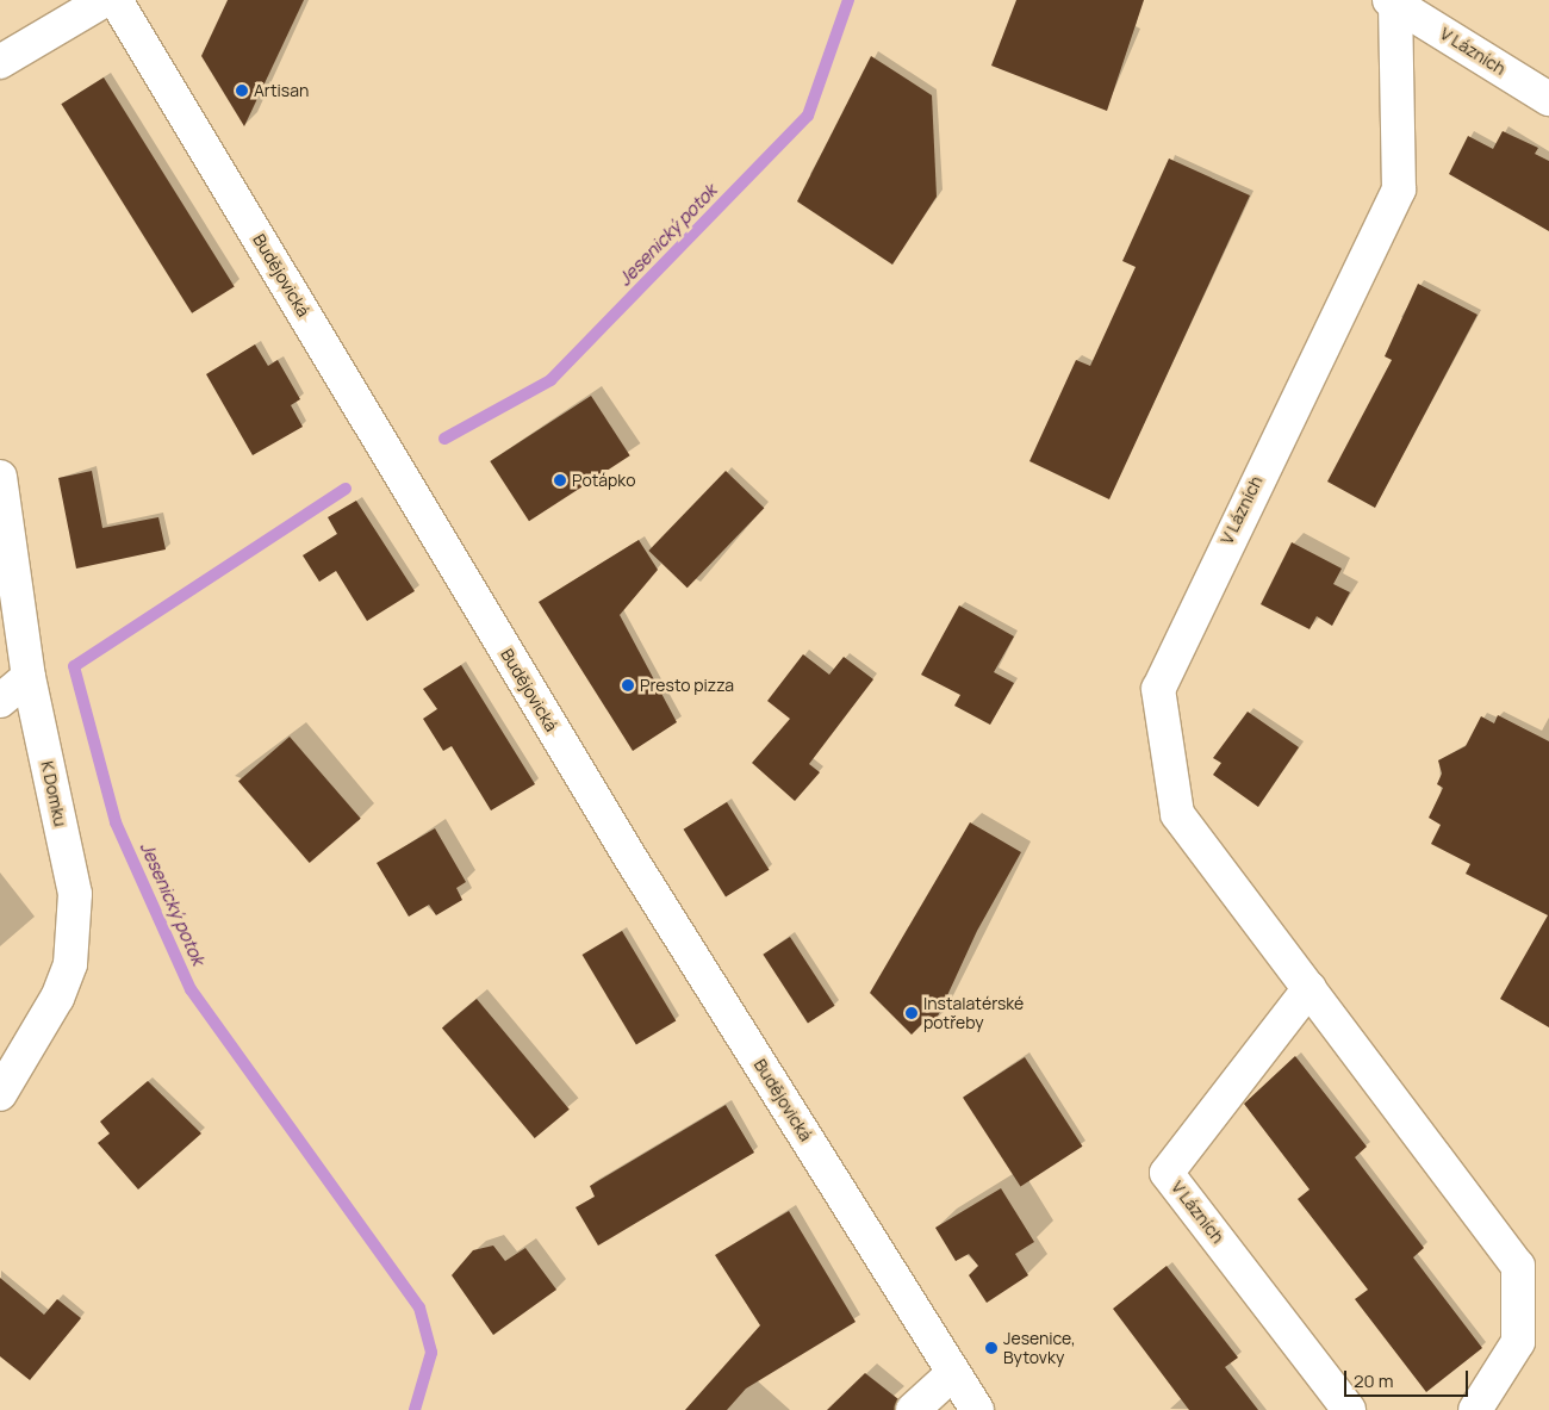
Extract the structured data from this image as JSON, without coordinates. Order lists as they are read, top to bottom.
{
  "streets": {
    "street": ["V Lázních", "Budějovická", "K Domku"]
  },
  "water": ["Jesenický potok"],
  "places": [
    "Artisan",
    "Potápko",
    "Presto pizza",
    "Instalatérské potřeby",
    "Jesenice, Bytovky"
  ],
  "scale_bar": "20 m"
}
